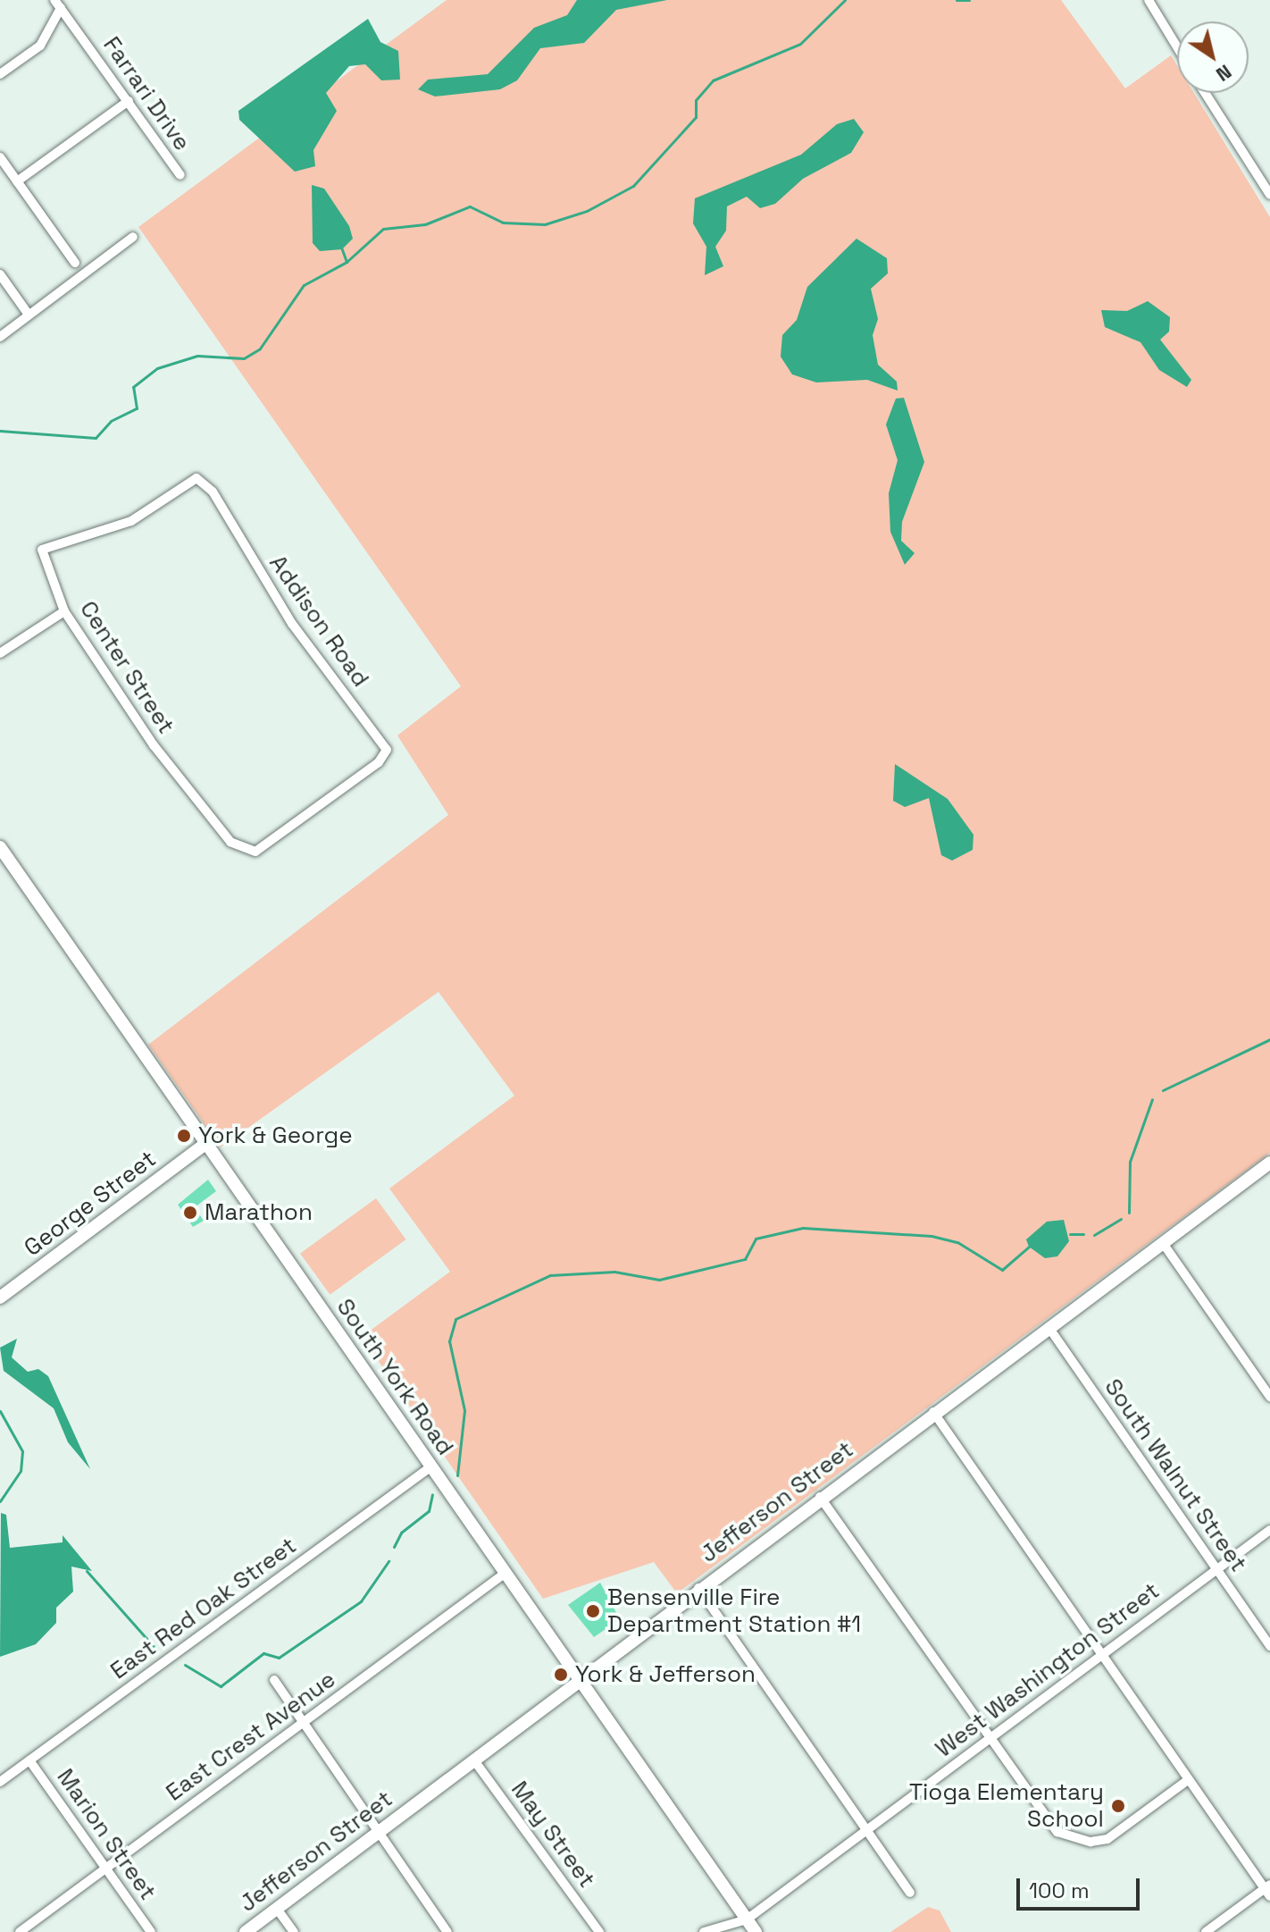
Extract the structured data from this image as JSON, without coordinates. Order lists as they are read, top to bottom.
{
  "streets": {
    "street": [
      "Farrari Drive",
      "Addison Road",
      "Center Street",
      "George Street",
      "South York Road",
      "South Walnut Street",
      "Jefferson Street",
      "East Red Oak Street",
      "West Washington Street",
      "East Crest Avenue",
      "Marion Street",
      "May Street"
    ]
  },
  "crossings": [
    ["Addison Road", "Center Street"],
    ["George Street", "South York Road"],
    ["South York Road", "Jefferson Street"],
    ["South York Road", "East Red Oak Street"],
    ["South York Road", "West Washington Street"],
    ["South York Road", "East Crest Avenue"],
    ["South Walnut Street", "Jefferson Street"],
    ["South Walnut Street", "West Washington Street"],
    ["Jefferson Street", "May Street"],
    ["East Red Oak Street", "Marion Street"],
    ["East Crest Avenue", "Marion Street"]
  ],
  "places": [
    "York & George",
    "Marathon",
    "Bensenville Fire Department Station #1",
    "York & Jefferson",
    "Tioga Elementary School"
  ],
  "scale_bar": "100 m",
  "north": "bottom right"
}
